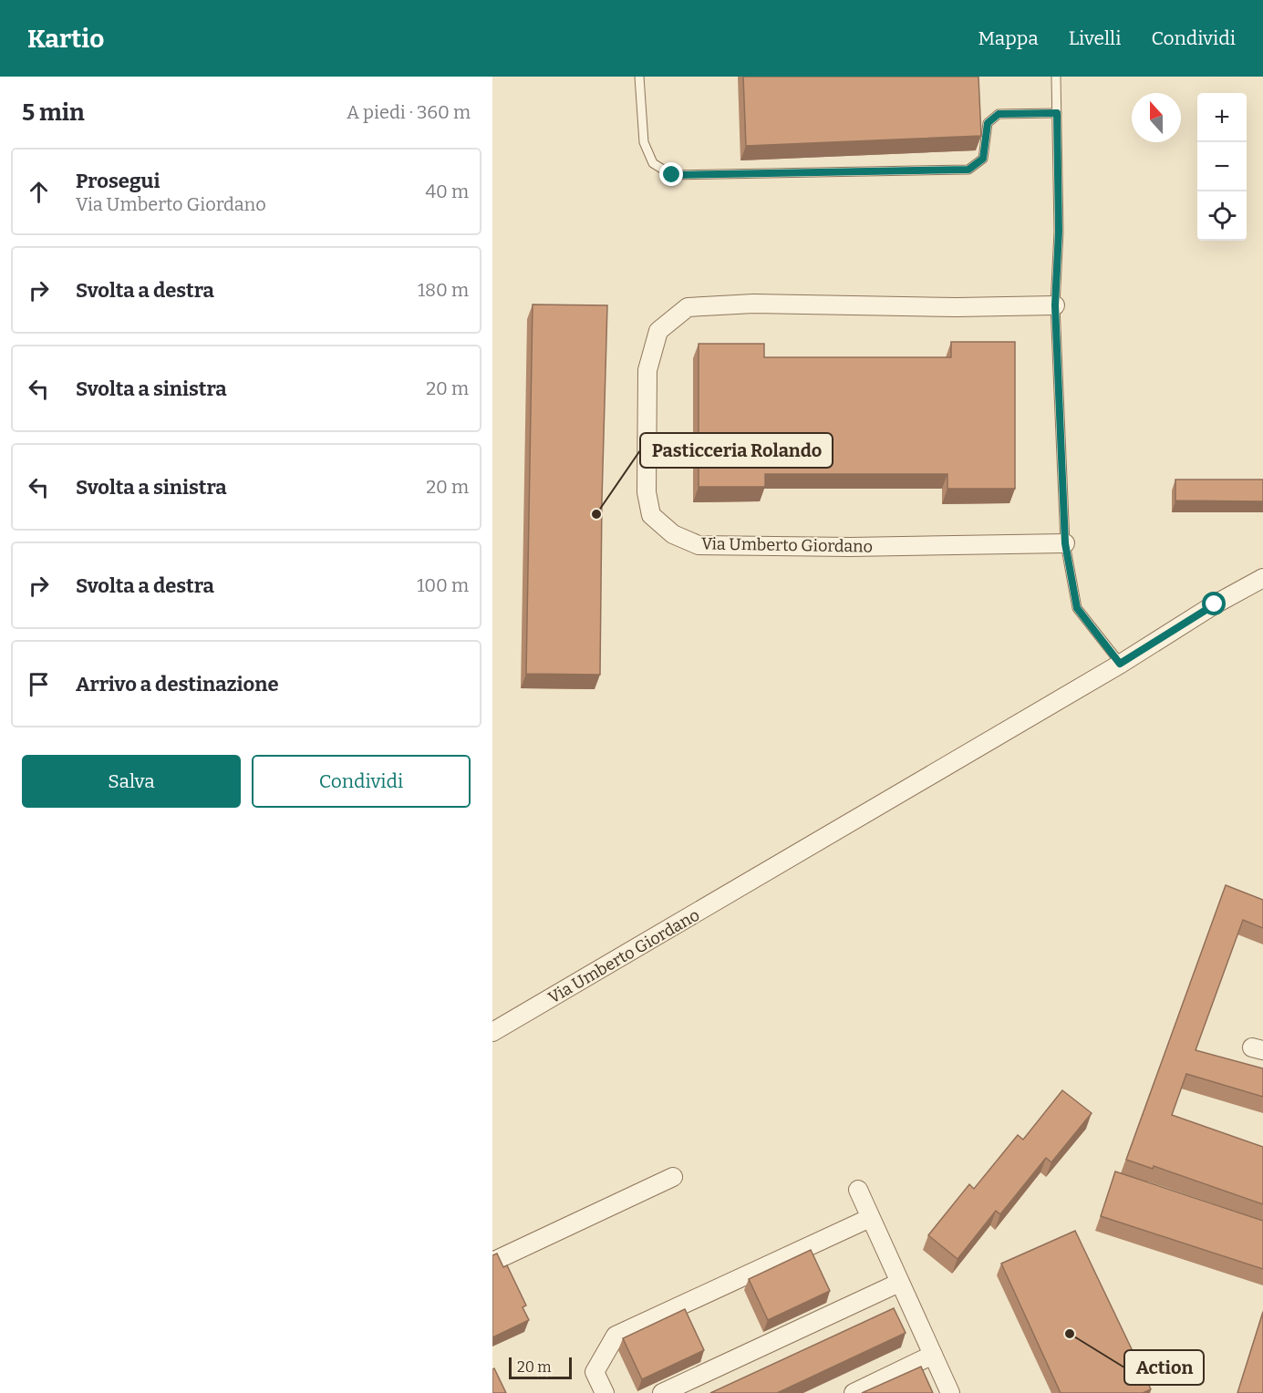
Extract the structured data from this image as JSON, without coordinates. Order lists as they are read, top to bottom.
{
  "streets": {
    "street": ["Via Umberto Giordano"]
  },
  "places": ["Pasticceria Rolando", "Action"],
  "scale_bar": "20 m",
  "north": "top",
  "page": {
    "header": "Kartio",
    "nav": ["Mappa", "Livelli", "Condividi"],
    "heading": ["5 min", "A piedi · 360 m"],
    "map_buttons": ["+", "−"],
    "list": [
      ["Prosegui", "Via Umberto Giordano", "40 m"],
      ["Svolta a destra", "180 m"],
      ["Svolta a sinistra", "20 m"],
      ["Svolta a sinistra", "20 m"],
      ["Svolta a destra", "100 m"],
      "Arrivo a destinazione"
    ],
    "buttons": ["Salva", "Condividi"],
    "scale": "20 m"
  }
}
